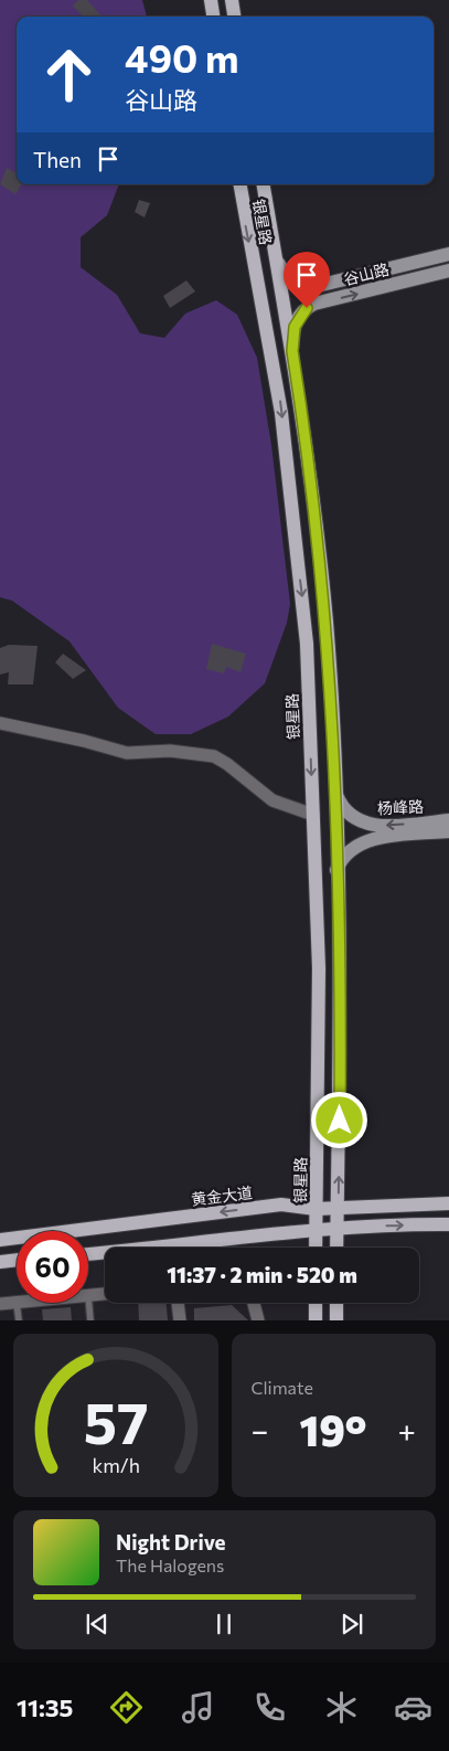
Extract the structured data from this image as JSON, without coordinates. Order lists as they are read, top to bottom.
{
  "streets": {
    "main road": [
      "银星路",
      "谷山路",
      "杨峰路",
      "黄金大道"
    ]
  },
  "crossings": [
    ["银星路", "谷山路"],
    ["银星路", "杨峰路"],
    ["银星路", "黄金大道"]
  ],
  "one_way": ["谷山路", "杨峰路"],
  "page": {
    "turn": ["490 m", "谷山路"],
    "then": "Then",
    "limit": "60",
    "trip": "11:37 · 2 min · 520 m",
    "tile": "Climate",
    "heat": ["−", "19°", "+"],
    "song": ["Night Drive", "The Halogens"],
    "tabs": "11:35",
    "gauge": ["57", "km/h"]
  }
}
